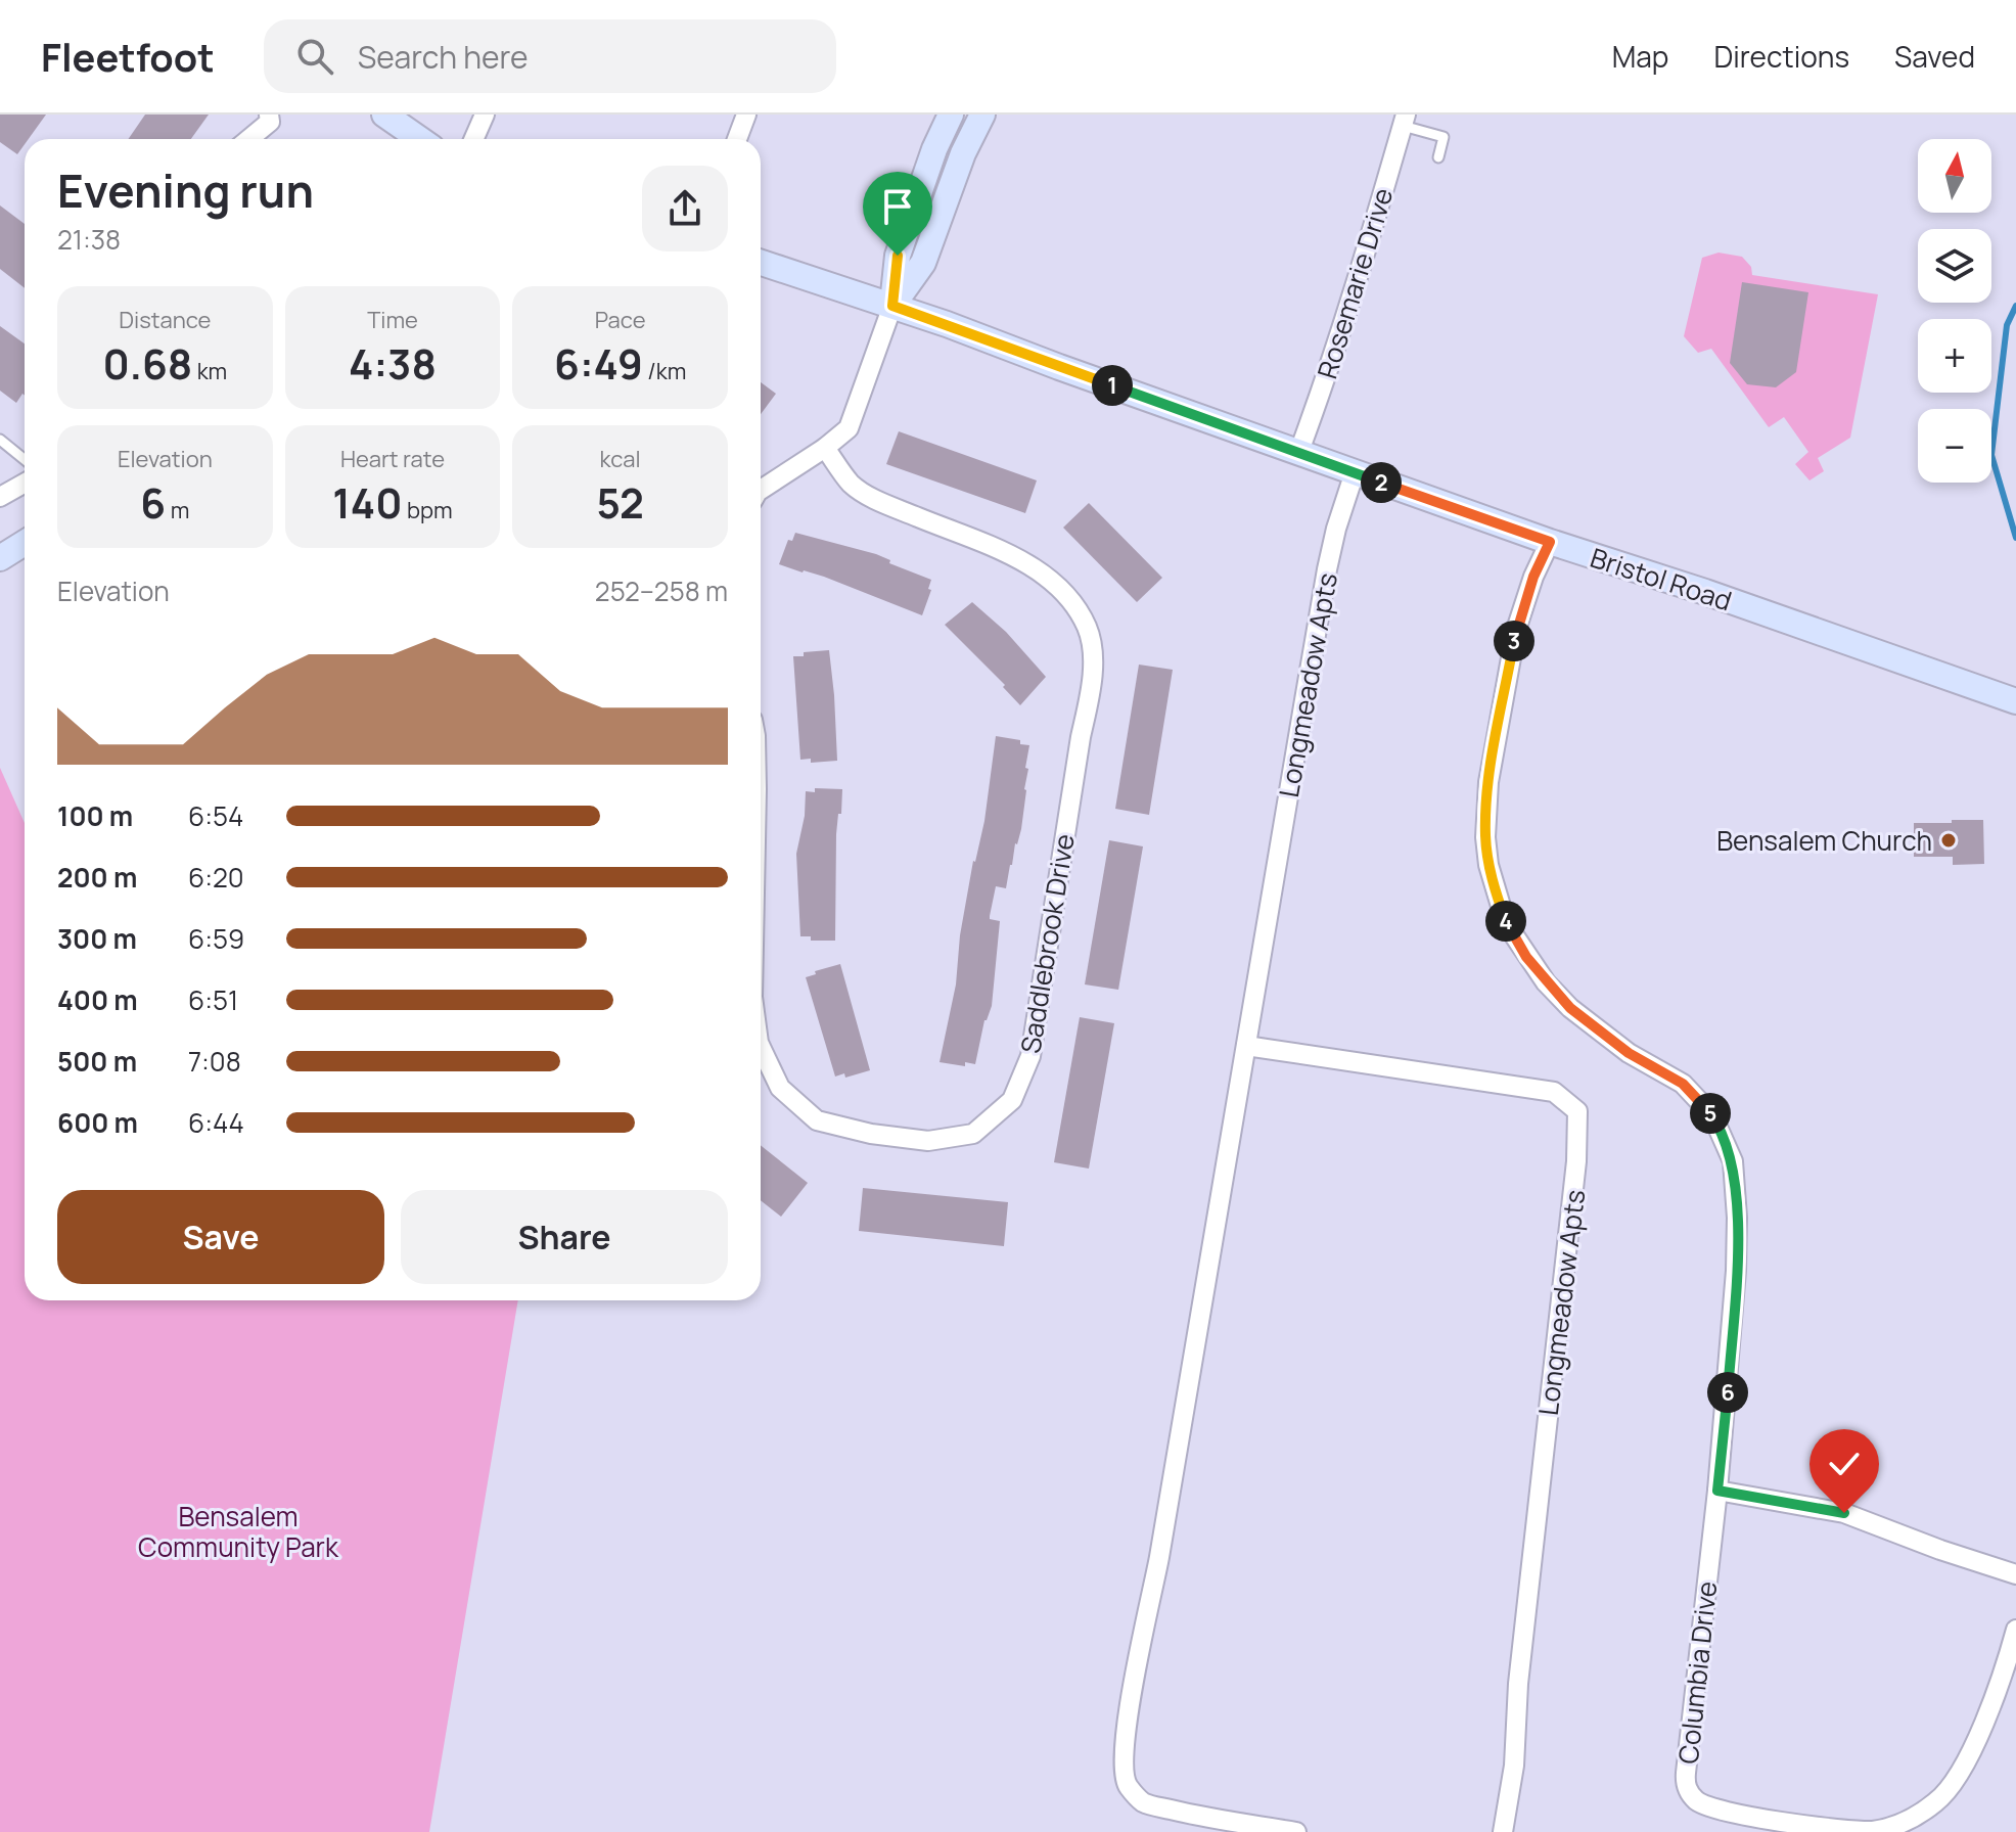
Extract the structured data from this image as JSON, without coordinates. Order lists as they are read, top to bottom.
{
  "streets": {
    "main road": ["Bristol Road"],
    "street": [
      "Rosemarie Drive",
      "Longmeadow Apts",
      "Saddlebrook Drive",
      "Columbia Drive"
    ]
  },
  "crossings": [
    ["Rosemarie Drive", "Bristol Road"],
    ["Bristol Road", "Longmeadow Apts"],
    ["Bristol Road", "Columbia Drive"]
  ],
  "parks": ["Bensalem Community Park"],
  "places": ["Bensalem Church"],
  "north": "top",
  "page": {
    "header": "Fleetfoot",
    "search": "Search here",
    "nav": ["Map", "Directions", "Saved"],
    "map_buttons": ["+", "−"],
    "heading": ["Evening run", "21:38"],
    "stats": [
      ["Distance", "0.68 km"],
      ["Time", "4:38"],
      ["Pace", "6:49 /km"],
      ["Elevation", "6 m"],
      ["Heart rate", "140 bpm"],
      ["kcal", "52"]
    ],
    "pins": [
      "1",
      "2",
      "3",
      "4",
      "5",
      "6"
    ],
    "chart": ["Elevation", "252–258 m"],
    "list": [
      {
        "name": "100 m",
        "note": "6:54"
      },
      {
        "name": "200 m",
        "note": "6:20"
      },
      {
        "name": "300 m",
        "note": "6:59"
      },
      {
        "name": "400 m",
        "note": "6:51"
      },
      {
        "name": "500 m",
        "note": "7:08"
      },
      {
        "name": "600 m",
        "note": "6:44"
      }
    ],
    "buttons": ["Save", "Share"]
  }
}
